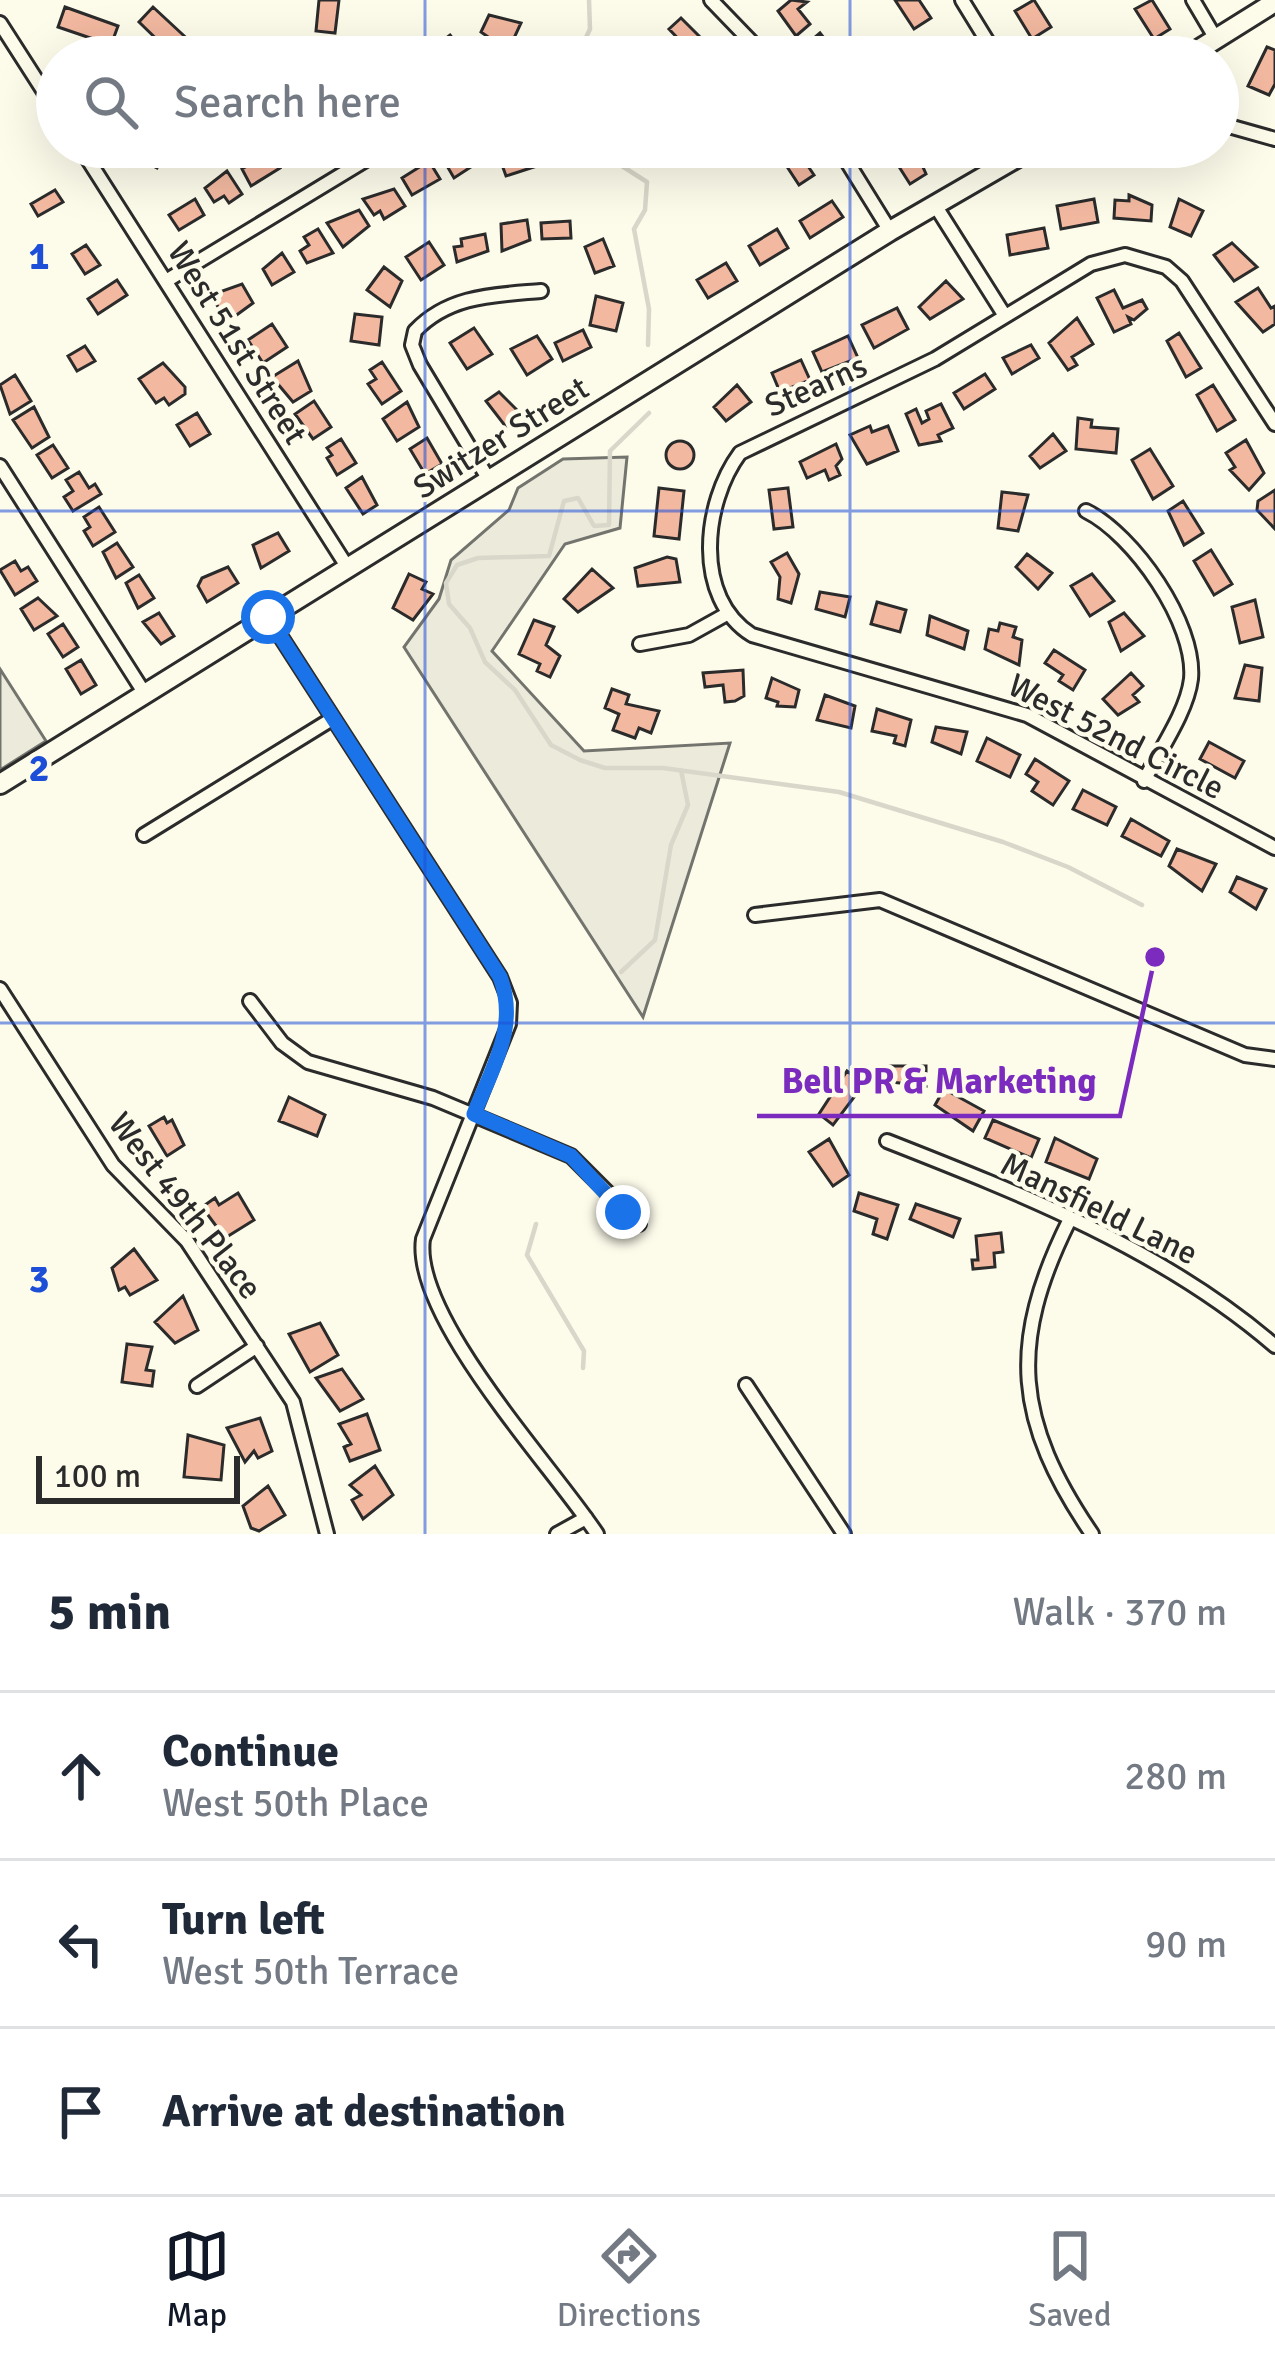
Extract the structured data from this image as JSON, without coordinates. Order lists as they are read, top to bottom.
{
  "streets": {
    "street": [
      "West 51st Street",
      "Stearns",
      "Switzer Street",
      "West 52nd Circle",
      "West 49th Place",
      "Mansfield Lane"
    ]
  },
  "crossings": [
    ["West 51st Street", "Switzer Street"],
    ["Stearns", "West 52nd Circle"]
  ],
  "places": ["Bell PR & Marketing"],
  "scale_bar": "100 m",
  "page": {
    "search": "Search here",
    "scale": "100 m",
    "heading": ["5 min", "Walk · 370 m"],
    "list": [
      ["Continue", "West 50th Place", "280 m"],
      ["Turn left", "West 50th Terrace", "90 m"],
      "Arrive at destination"
    ],
    "nav": ["Map", "Directions", "Saved"]
  },
  "grid": {
    "rows": ["1", "2", "3"]
  }
}
